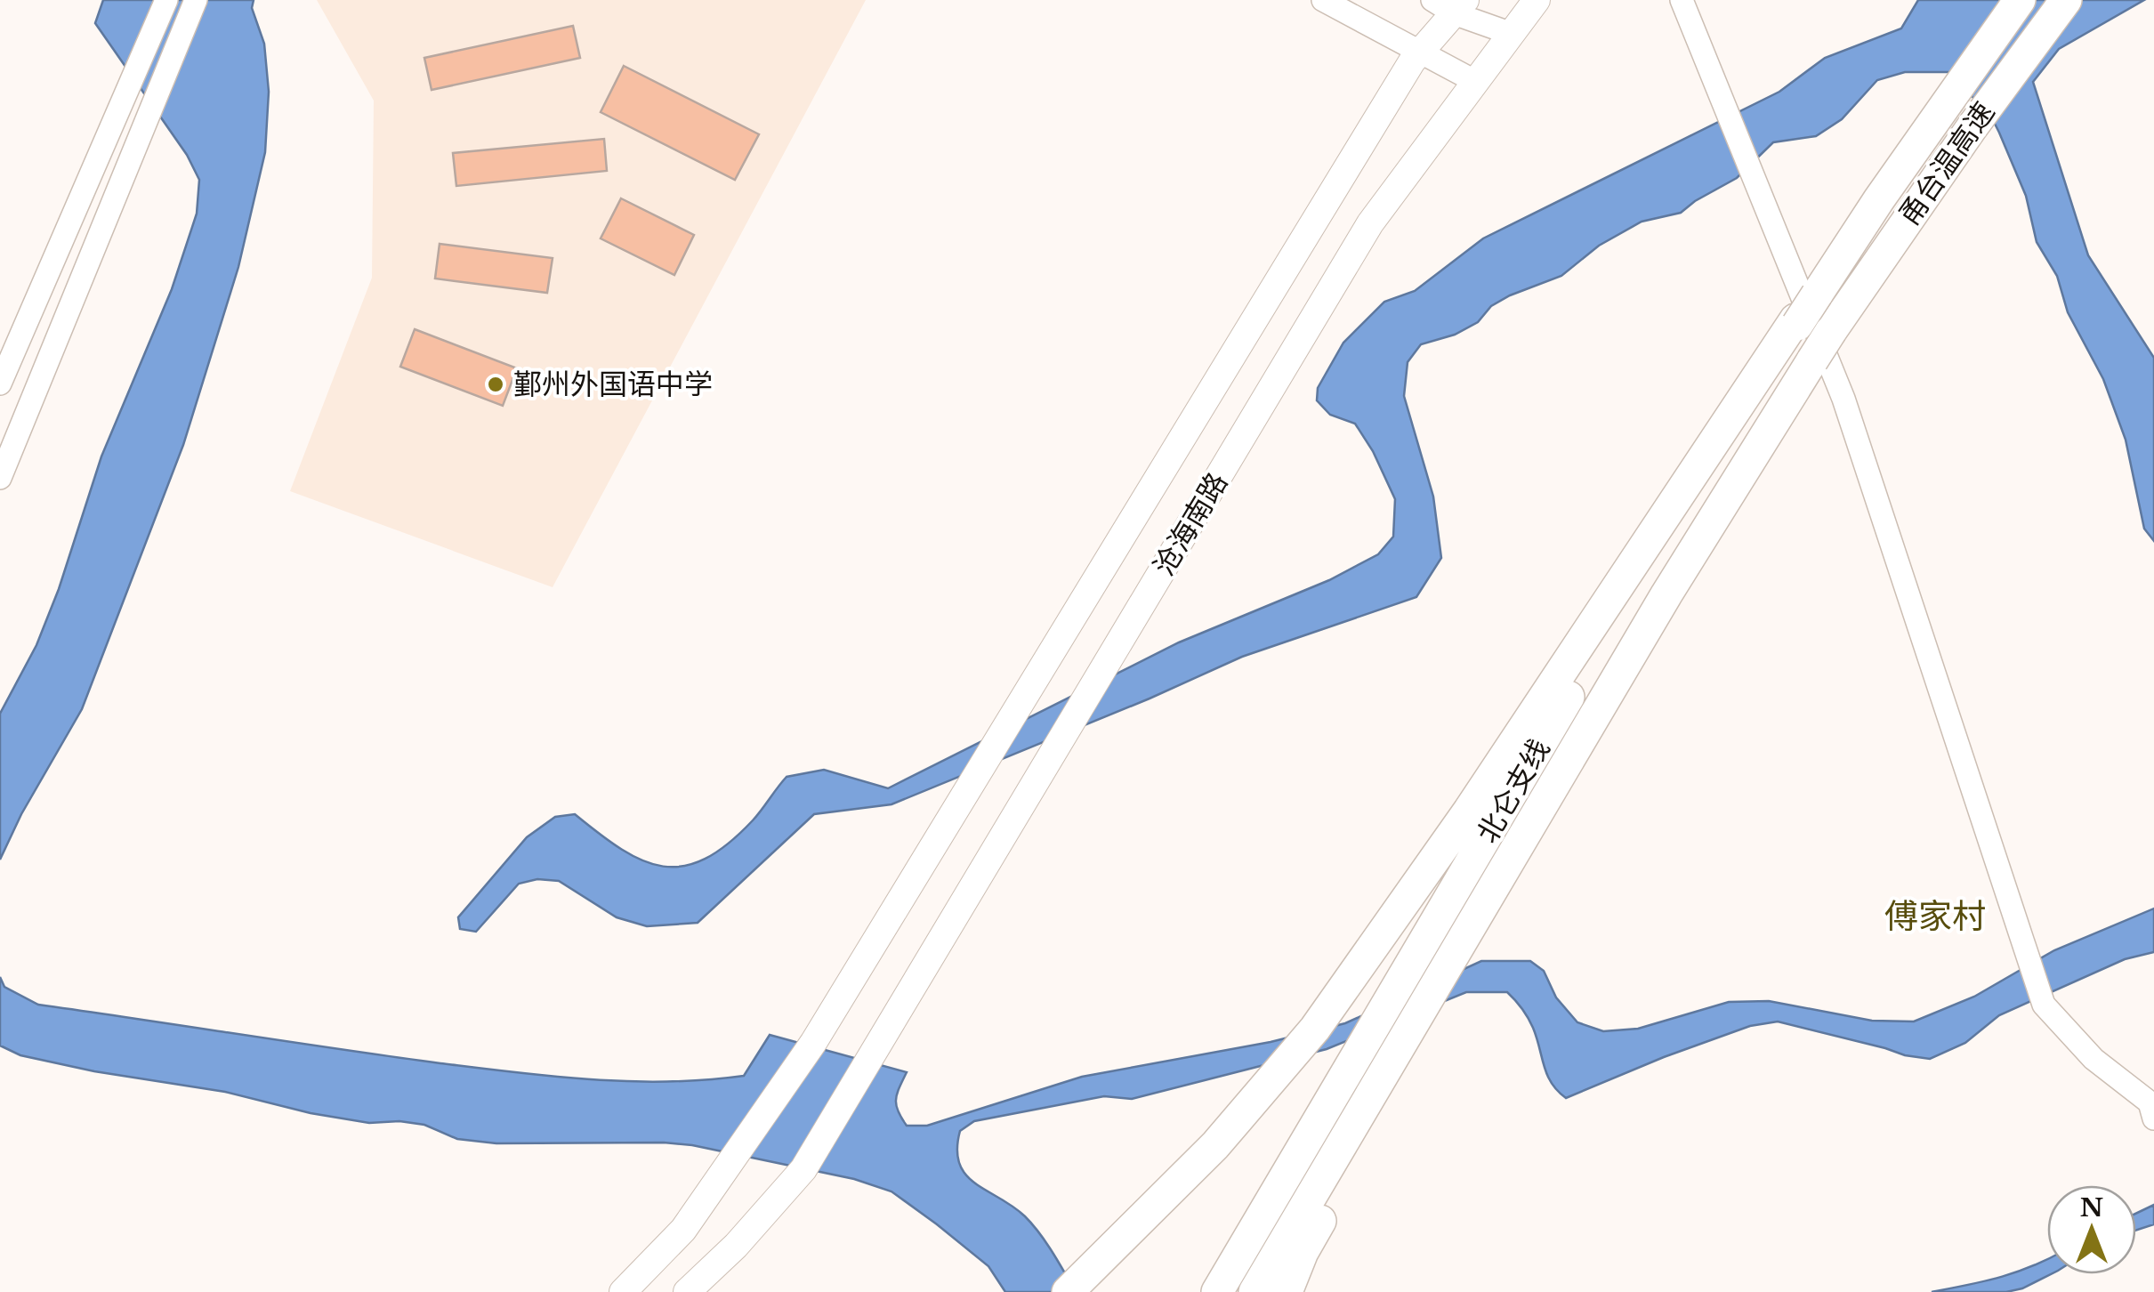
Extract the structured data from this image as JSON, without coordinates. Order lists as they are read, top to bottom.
{
  "streets": {
    "highway": ["甬台温高速", "北仑支线"],
    "main road": ["沧海南路"]
  },
  "crossings": [
    ["甬台温高速", "北仑支线"]
  ],
  "districts": ["傅家村"],
  "places": ["鄞州外国语中学"],
  "north": "top"
}
